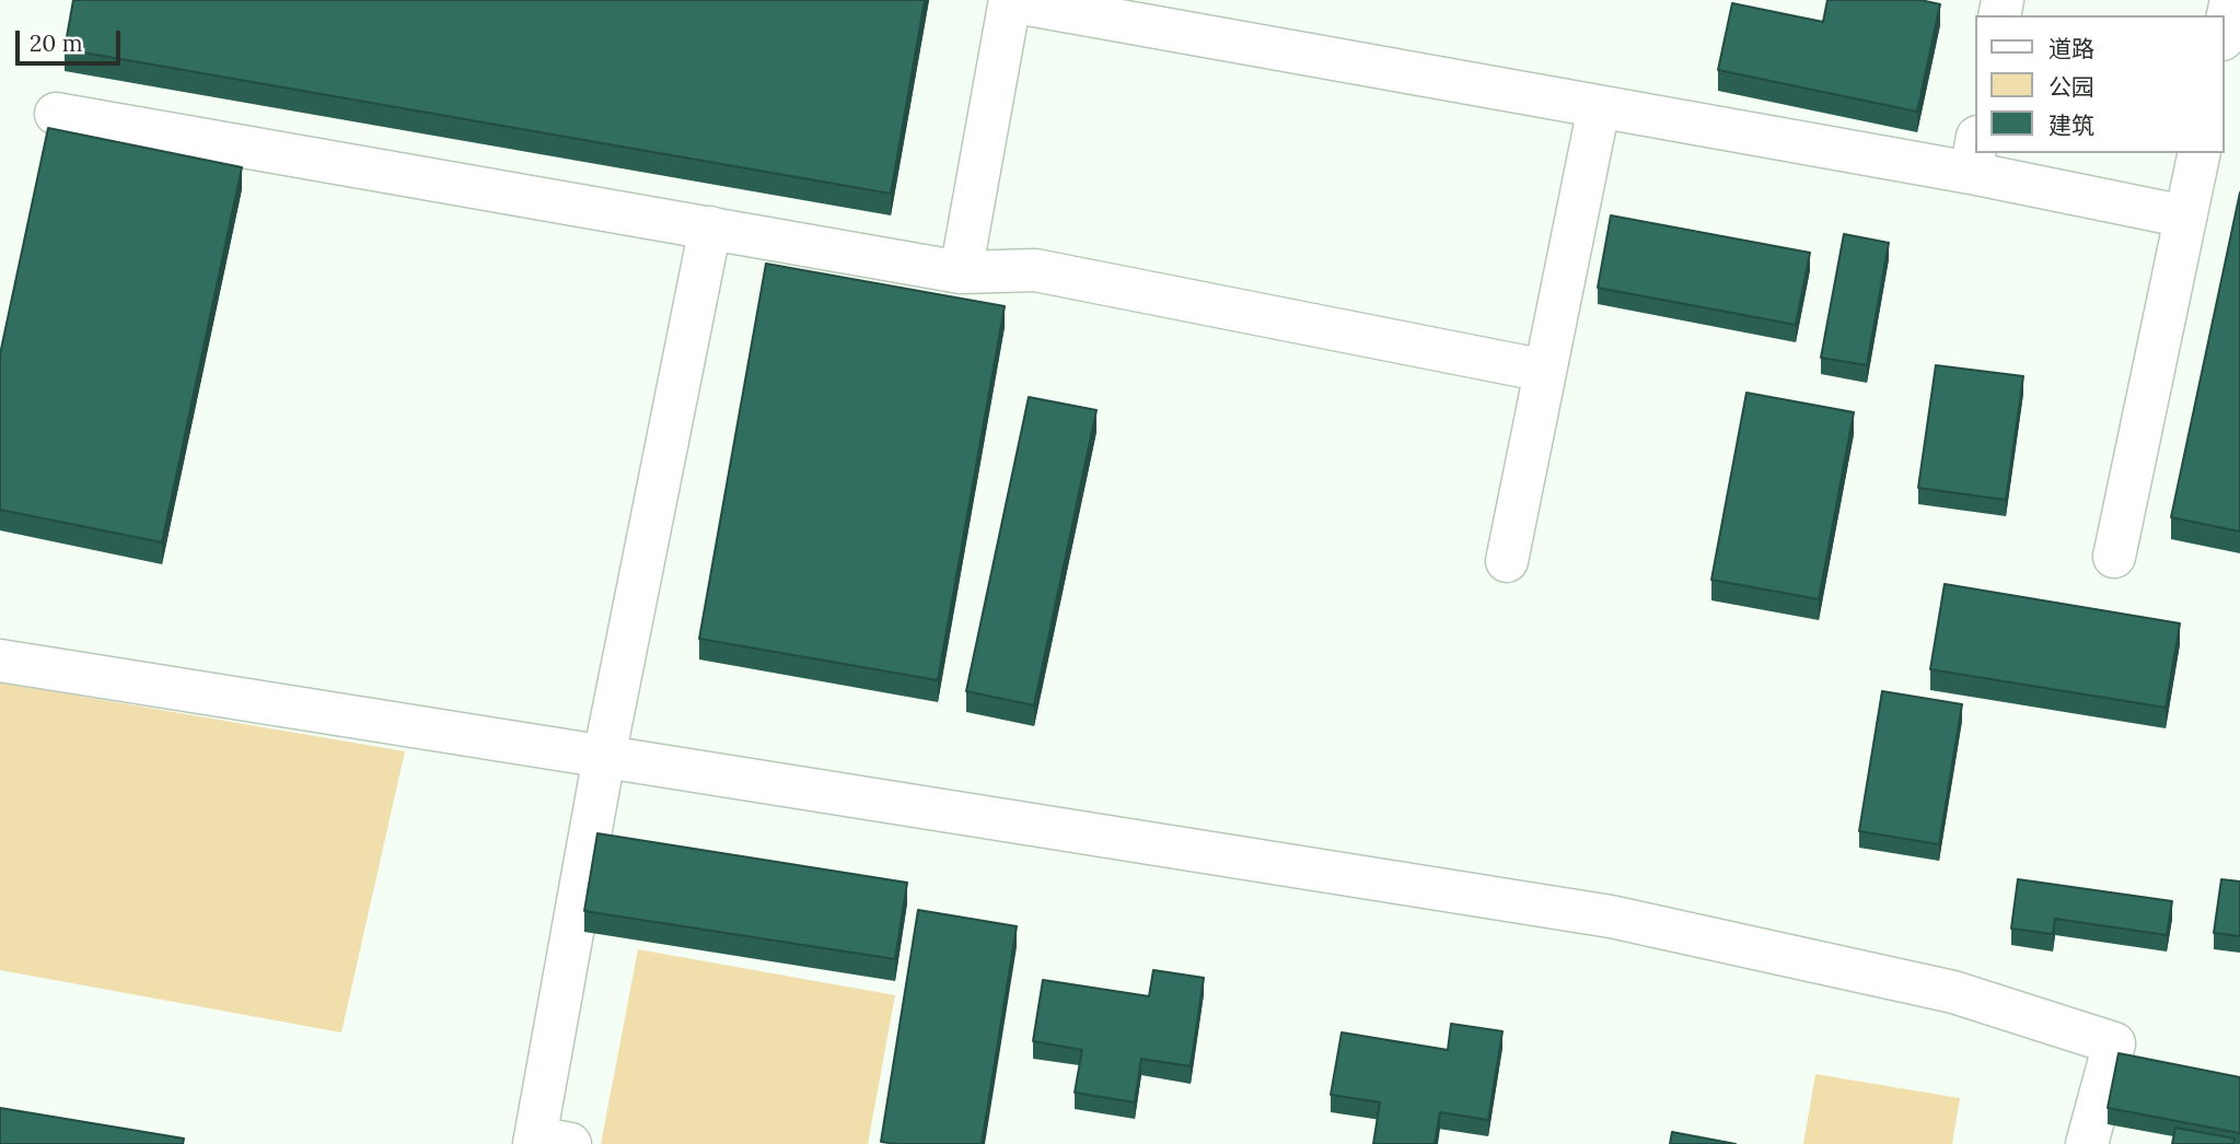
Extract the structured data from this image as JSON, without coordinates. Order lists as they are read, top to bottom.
{
  "legend": ["道路", "公园", "建筑"],
  "scale_bar": "20 m"
}
